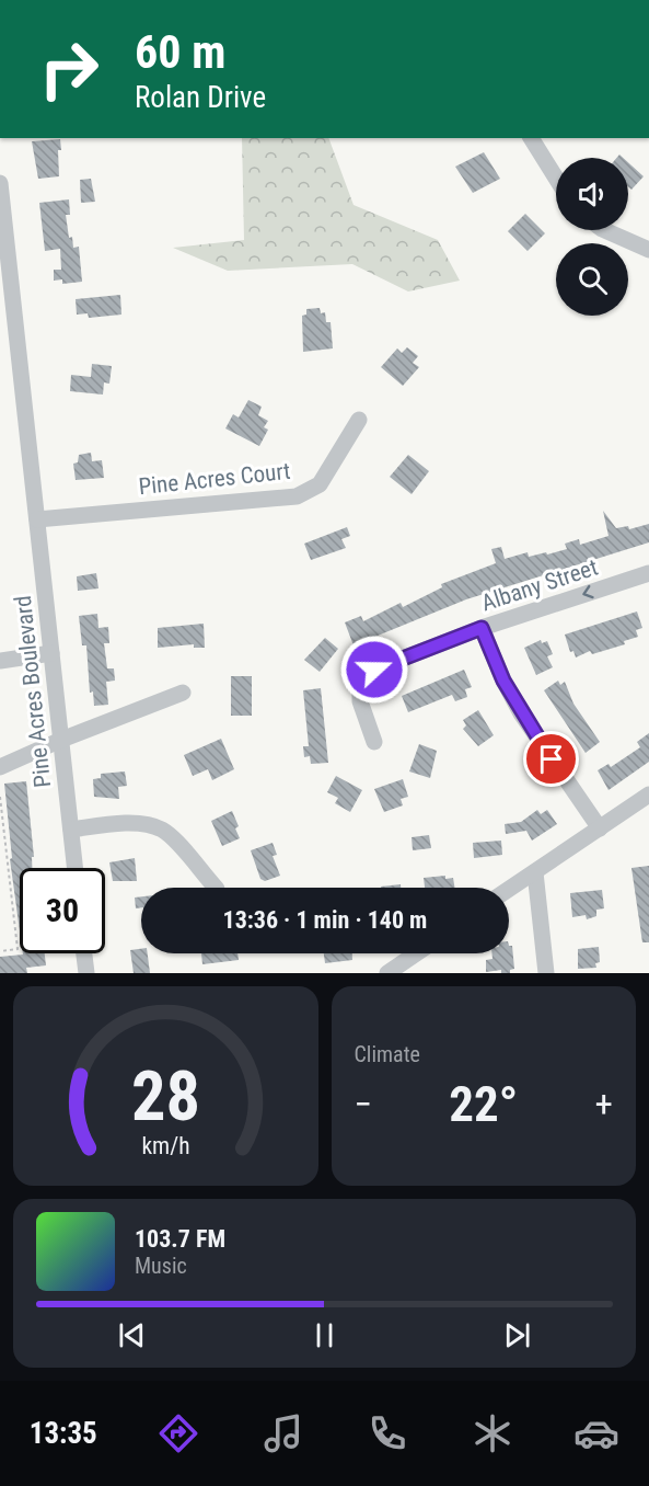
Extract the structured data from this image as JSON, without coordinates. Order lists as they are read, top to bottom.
{
  "streets": {
    "street": ["Pine Acres Court", "Albany Street", "Pine Acres Boulevard"]
  },
  "crossings": [
    ["Pine Acres Court", "Pine Acres Boulevard"]
  ],
  "one_way": ["Albany Street"],
  "page": {
    "turn": ["60 m", "Rolan Drive"],
    "limit": "30",
    "trip": "13:36 · 1 min · 140 m",
    "tile": "Climate",
    "heat": ["−", "22°", "+"],
    "song": ["103.7 FM", "Music"],
    "tabs": "13:35",
    "gauge": ["28", "km/h"]
  }
}
